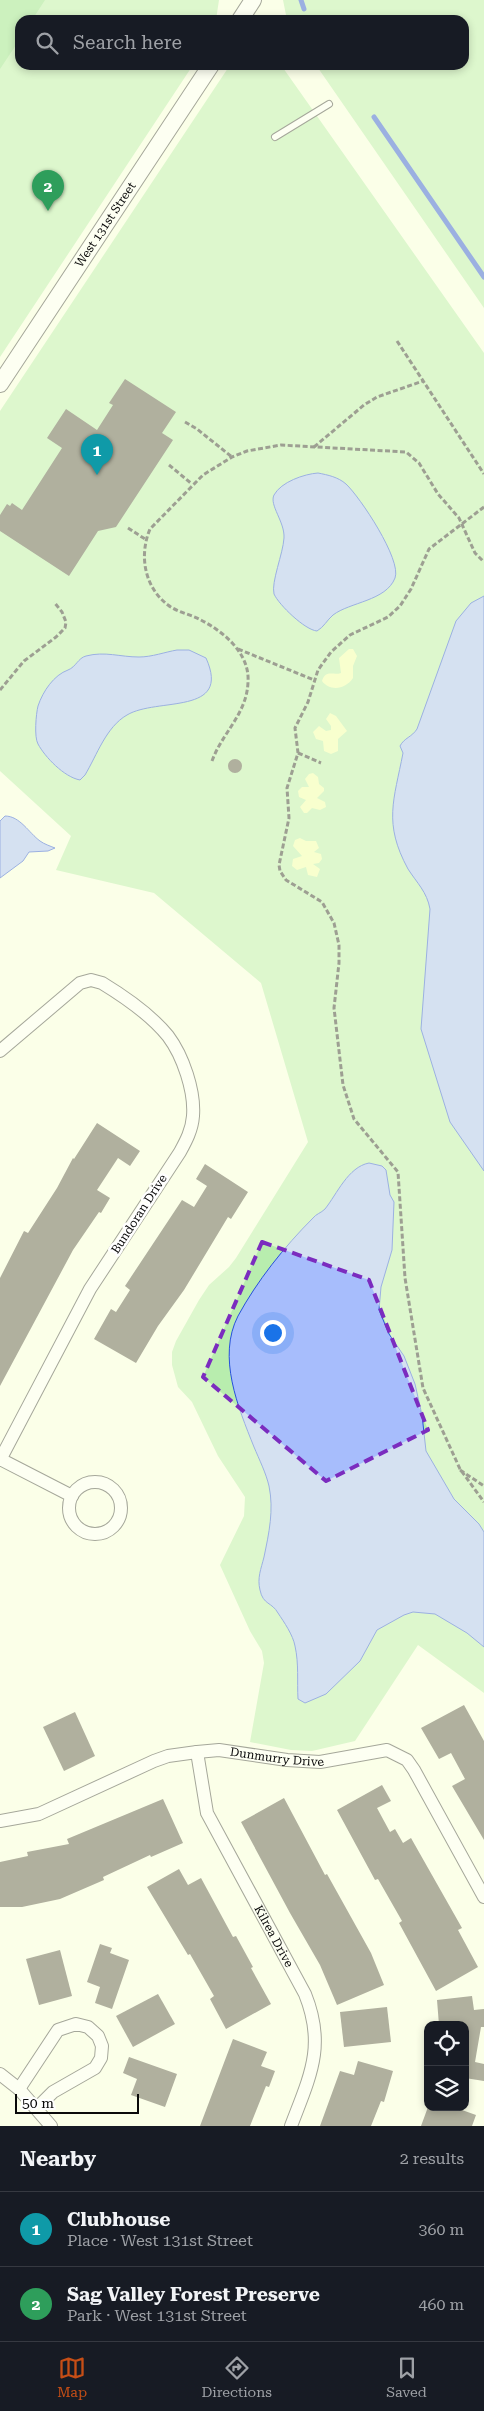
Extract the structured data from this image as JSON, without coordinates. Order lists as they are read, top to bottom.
{
  "streets": {
    "street": [
      "West 131st Street",
      "Bundoran Drive",
      "Dunmurry Drive",
      "Kilrea Drive"
    ]
  },
  "crossings": [
    ["Dunmurry Drive", "Kilrea Drive"]
  ],
  "scale_bar": "50 m",
  "page": {
    "search": "Search here",
    "pins": ["2", "1"],
    "scale": "50 m",
    "heading": ["Nearby", "2 results"],
    "list": [
      {
        "mark": "1",
        "name": "Clubhouse",
        "note": "Place · West 131st Street",
        "value": "360 m"
      },
      {
        "mark": "2",
        "name": "Sag Valley Forest Preserve",
        "note": "Park · West 131st Street",
        "value": "460 m"
      }
    ],
    "nav": ["Map", "Directions", "Saved"]
  }
}
